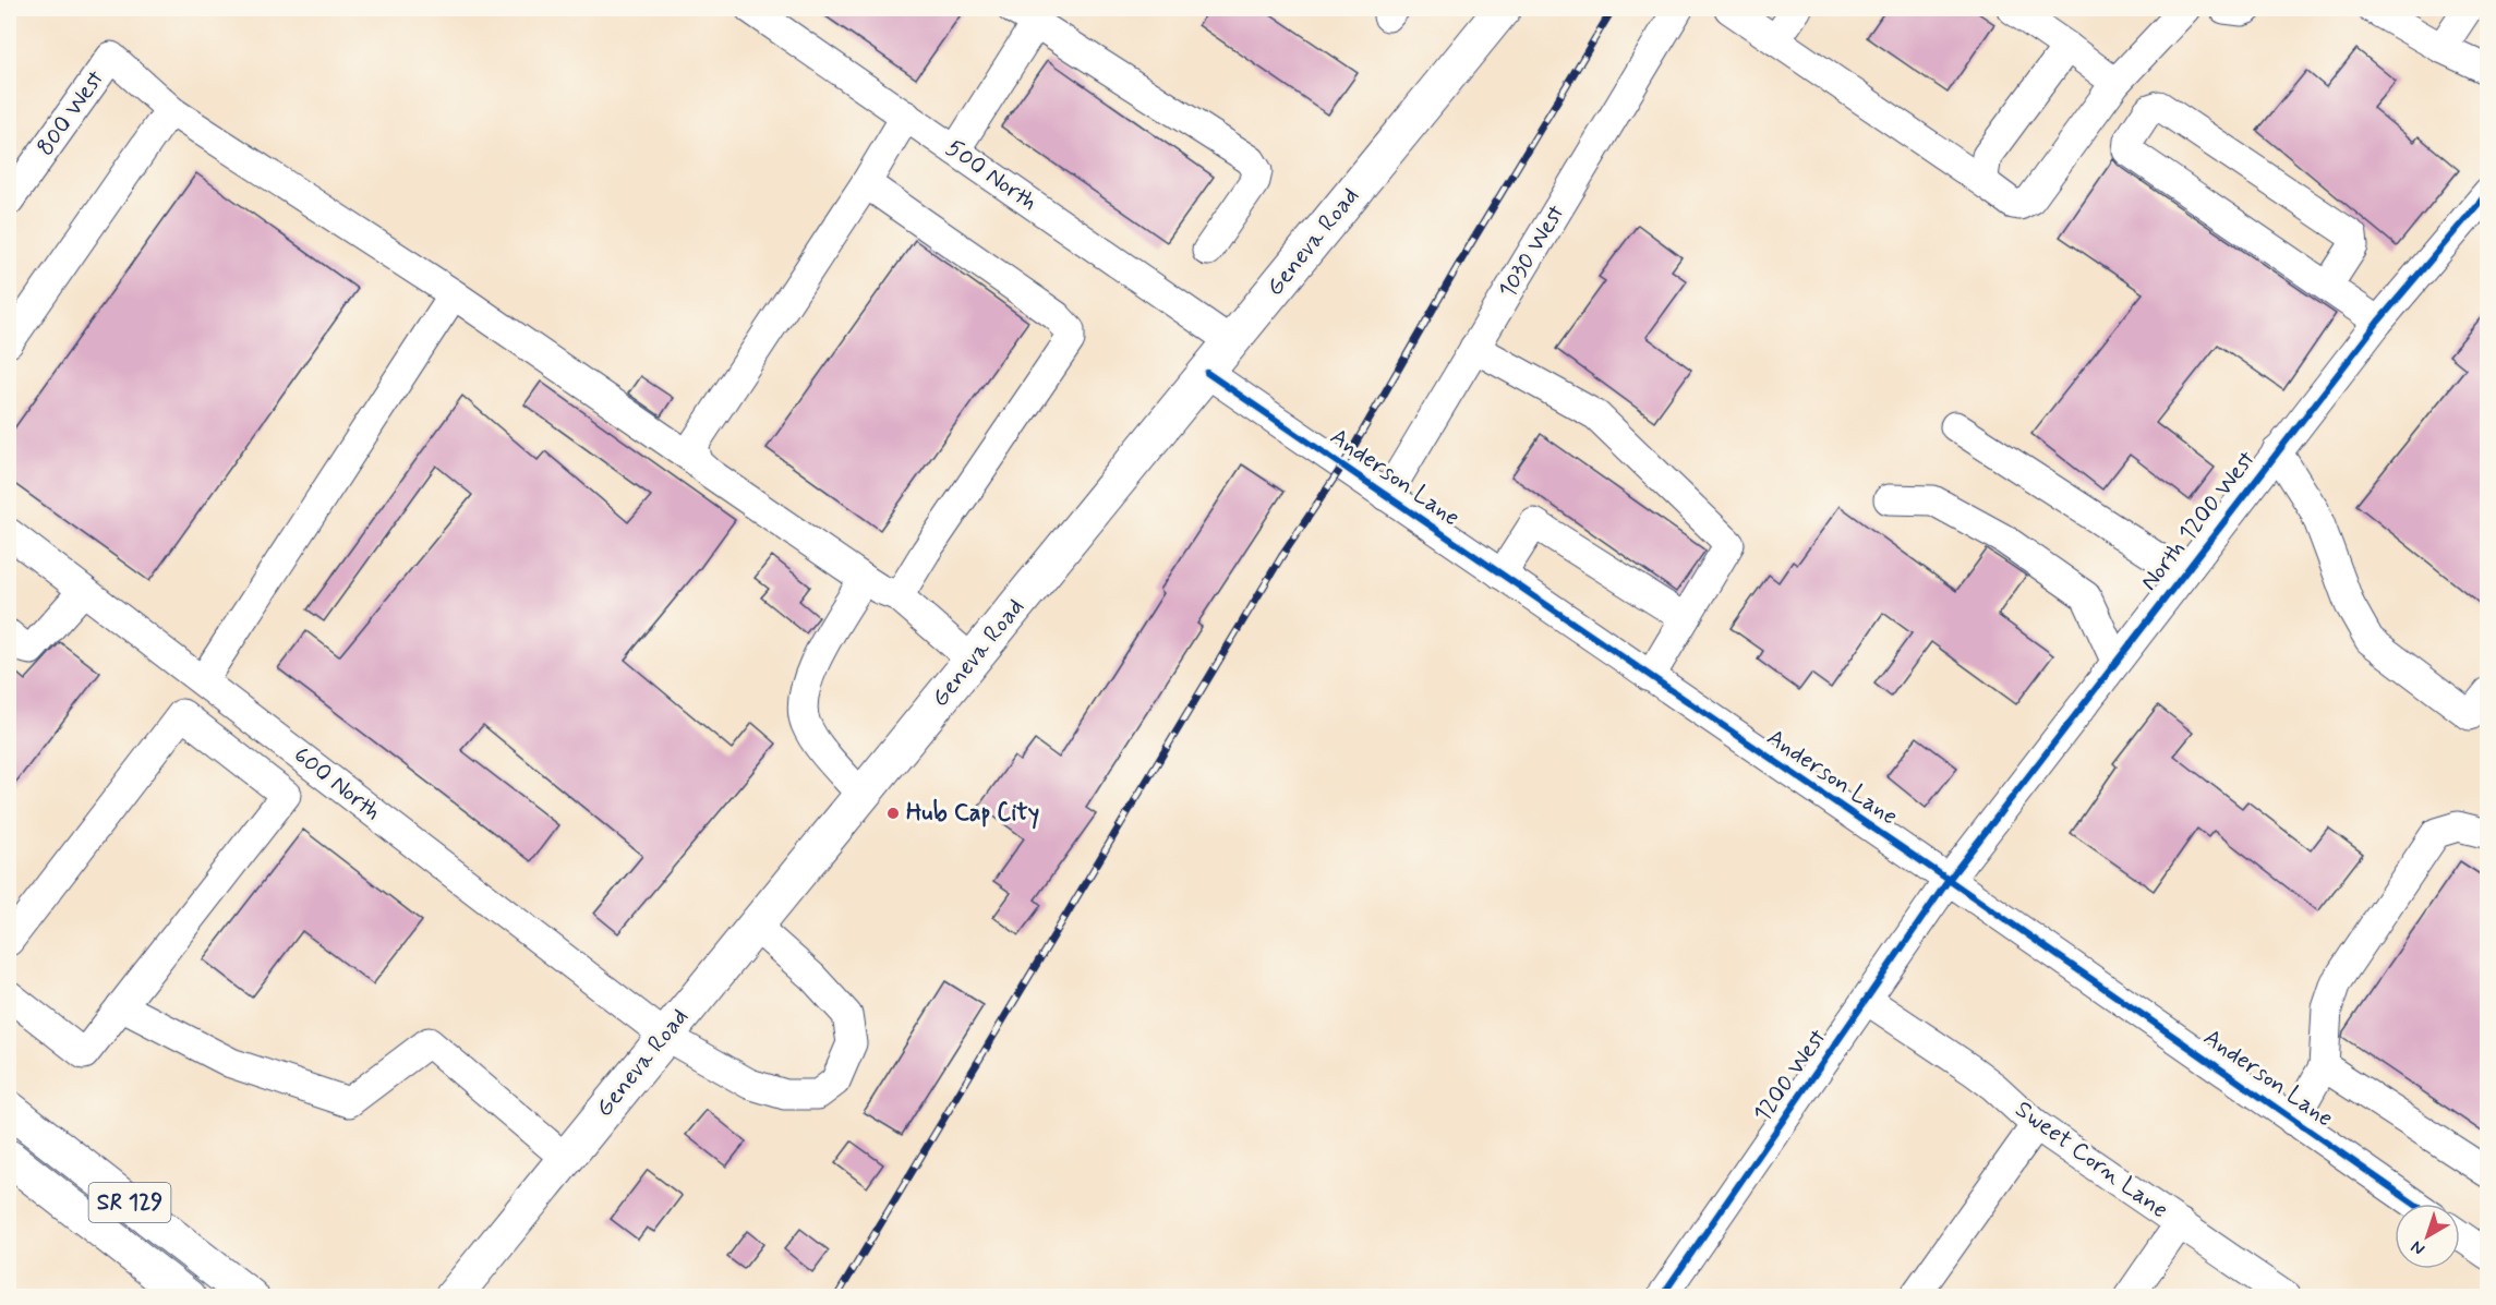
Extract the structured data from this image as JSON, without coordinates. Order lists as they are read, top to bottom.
{
  "streets": {
    "main road": ["Geneva Road", "SR 129"],
    "street": [
      "800 West",
      "500 North",
      "1030 West",
      "Anderson Lane",
      "North 1200 West",
      "600 North",
      "1200 West",
      "Sweet Corn Lane"
    ]
  },
  "crossings": [
    ["500 North", "Geneva Road"],
    ["Geneva Road", "Anderson Lane"],
    ["Geneva Road", "600 North"],
    ["1030 West", "Anderson Lane"],
    ["Anderson Lane", "North 1200 West"],
    ["Anderson Lane", "1200 West"],
    ["North 1200 West", "1200 West"],
    ["1200 West", "Sweet Corn Lane"]
  ],
  "places": ["Hub Cap City"],
  "north": "bottom left"
}
